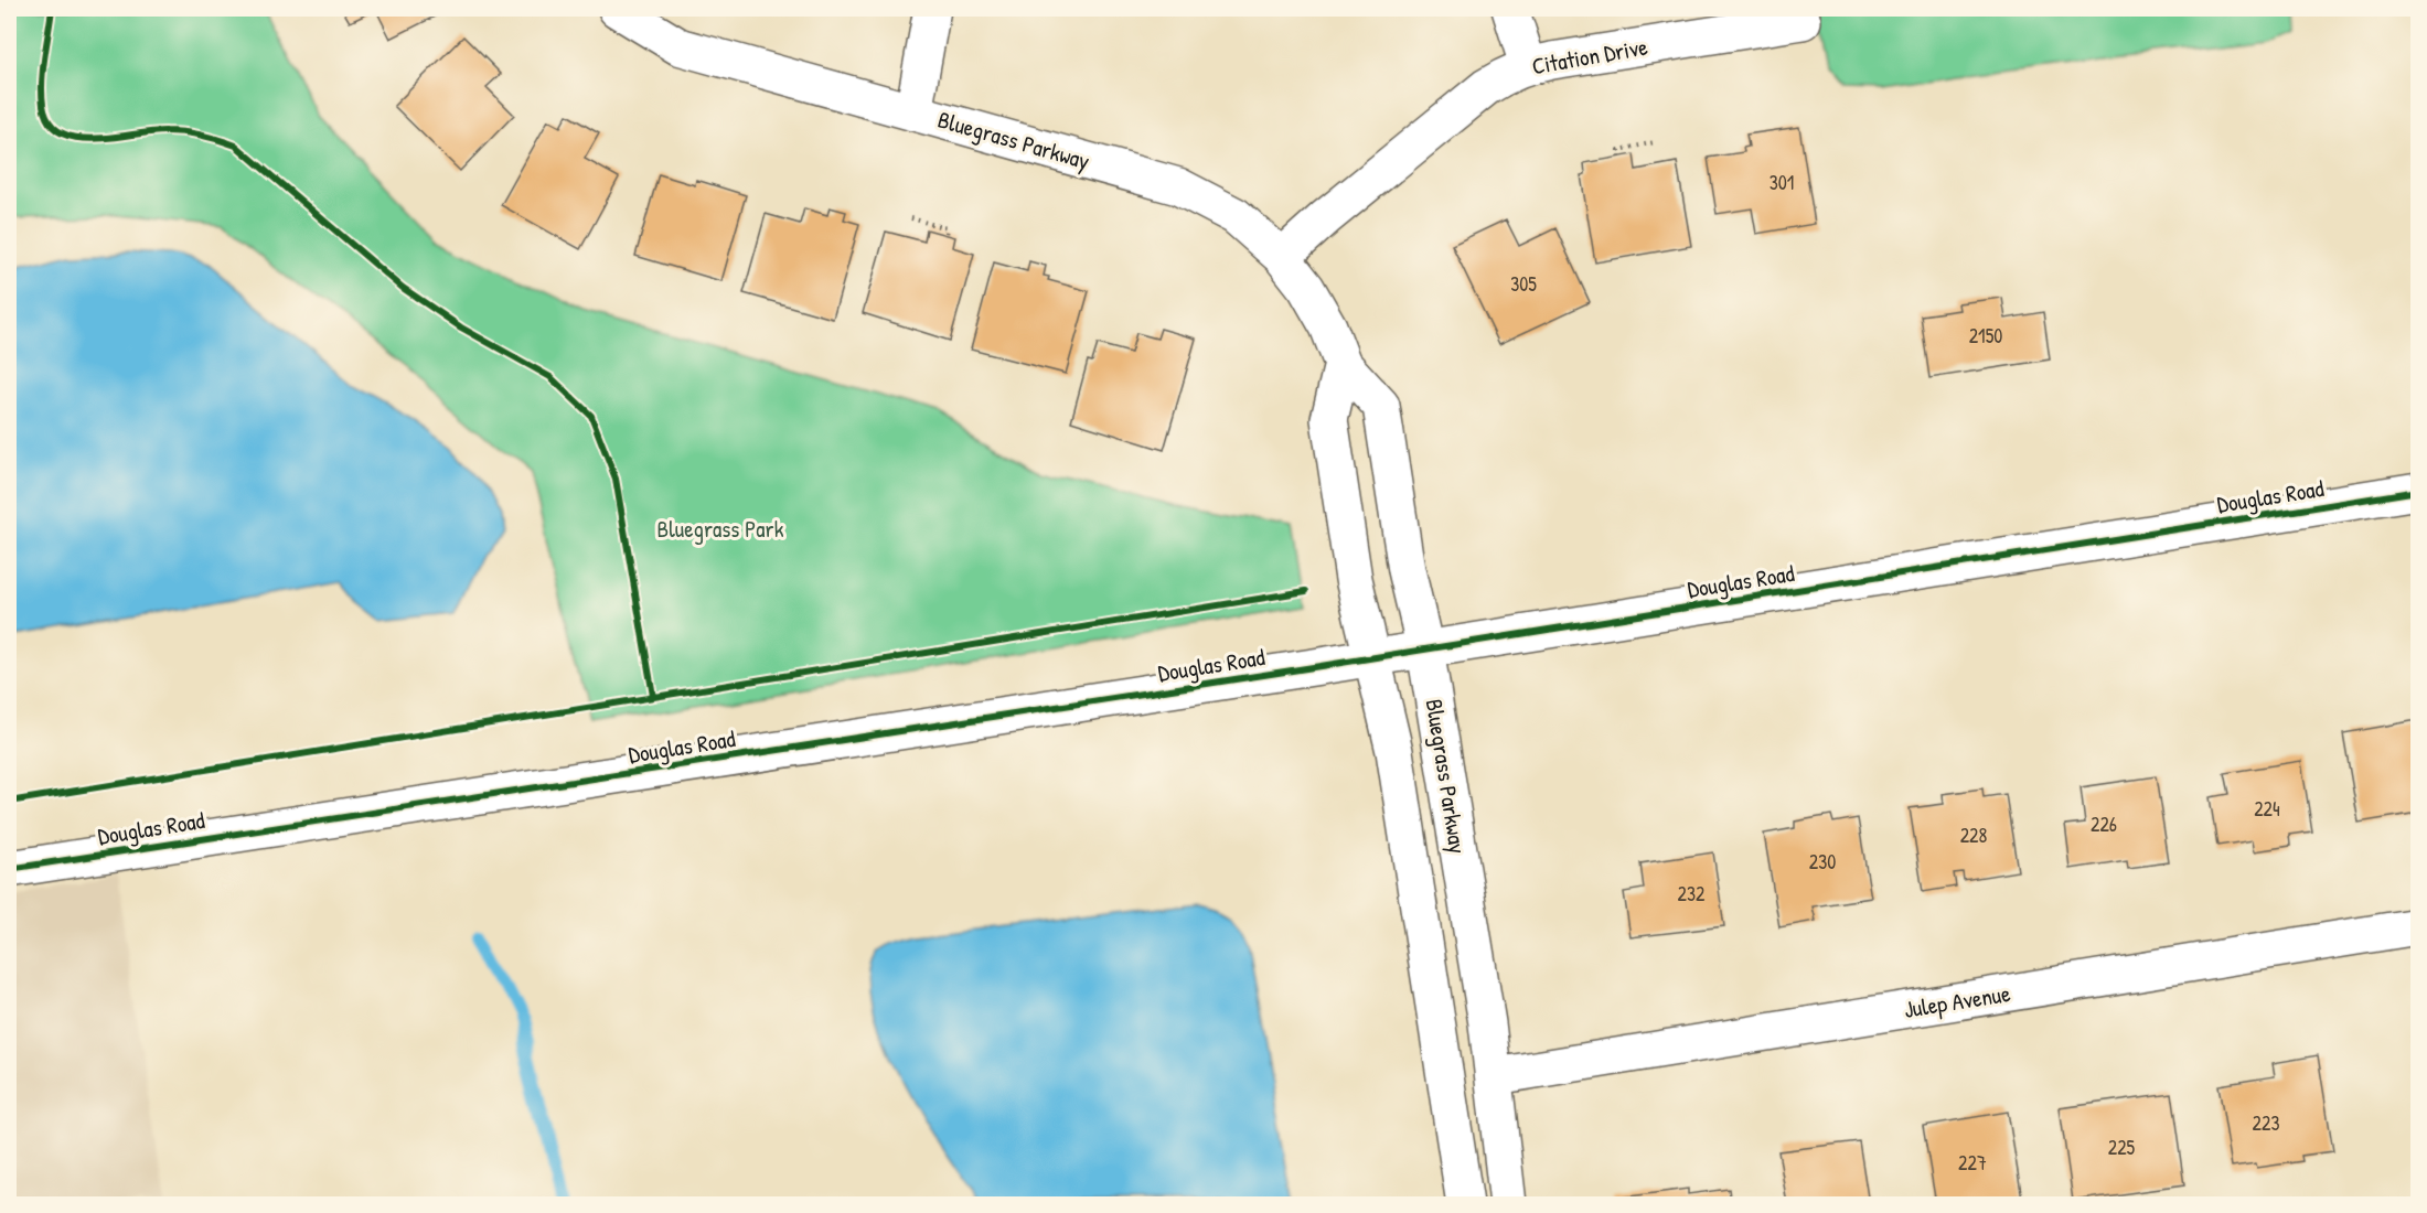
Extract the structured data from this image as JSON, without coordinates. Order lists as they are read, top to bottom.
{
  "streets": {
    "street": [
      "Citation Drive",
      "Bluegrass Parkway",
      "Douglas Road",
      "Julep Avenue"
    ]
  },
  "crossings": [
    ["Citation Drive", "Bluegrass Parkway"],
    ["Bluegrass Parkway", "Douglas Road"],
    ["Bluegrass Parkway", "Julep Avenue"]
  ],
  "parks": ["Bluegrass Park"],
  "house_numbers": [
    "301",
    "305",
    "2150",
    "224",
    "226",
    "228",
    "230",
    "232",
    "223",
    "225",
    "227"
  ]
}
